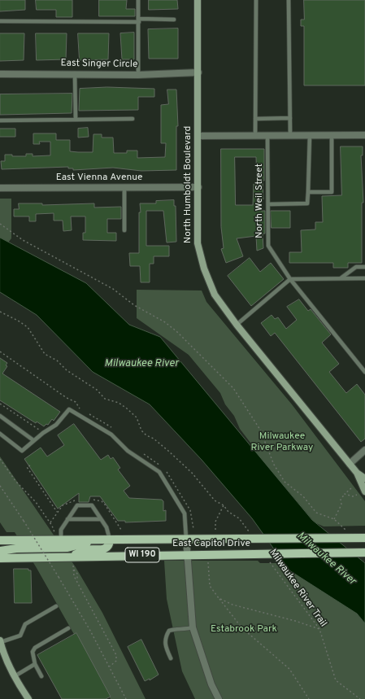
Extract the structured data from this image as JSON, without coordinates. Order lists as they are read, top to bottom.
{
  "streets": {
    "main road": ["North Humboldt Boulevard", "East Capitol Drive", "WI 190"],
    "street": ["East Singer Circle", "East Vienna Avenue"],
    "lane": ["North Weil Street"],
    "path": ["Milwaukee River Trail"]
  },
  "crossings": [
    ["East Singer Circle", "North Humboldt Boulevard"],
    ["East Vienna Avenue", "North Humboldt Boulevard"]
  ],
  "water": ["Milwaukee River"],
  "parks": ["Milwaukee River Parkway", "Estabrook Park"]
}
